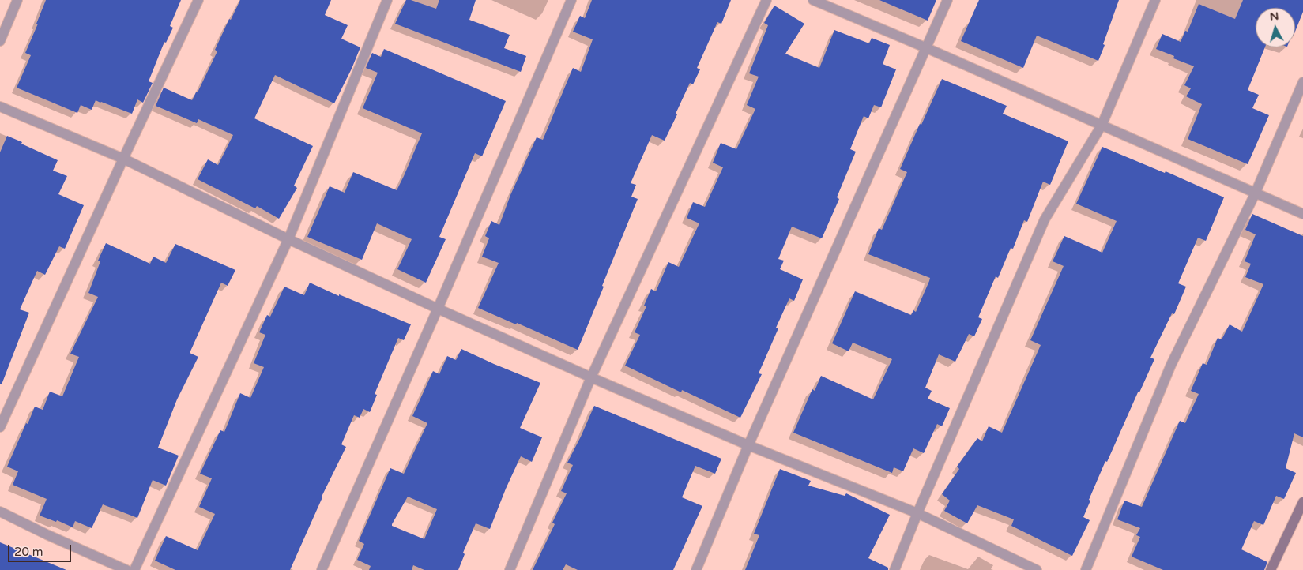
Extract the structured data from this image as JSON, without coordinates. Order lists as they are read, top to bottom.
{
  "scale_bar": "20 m",
  "north": "top"
}
